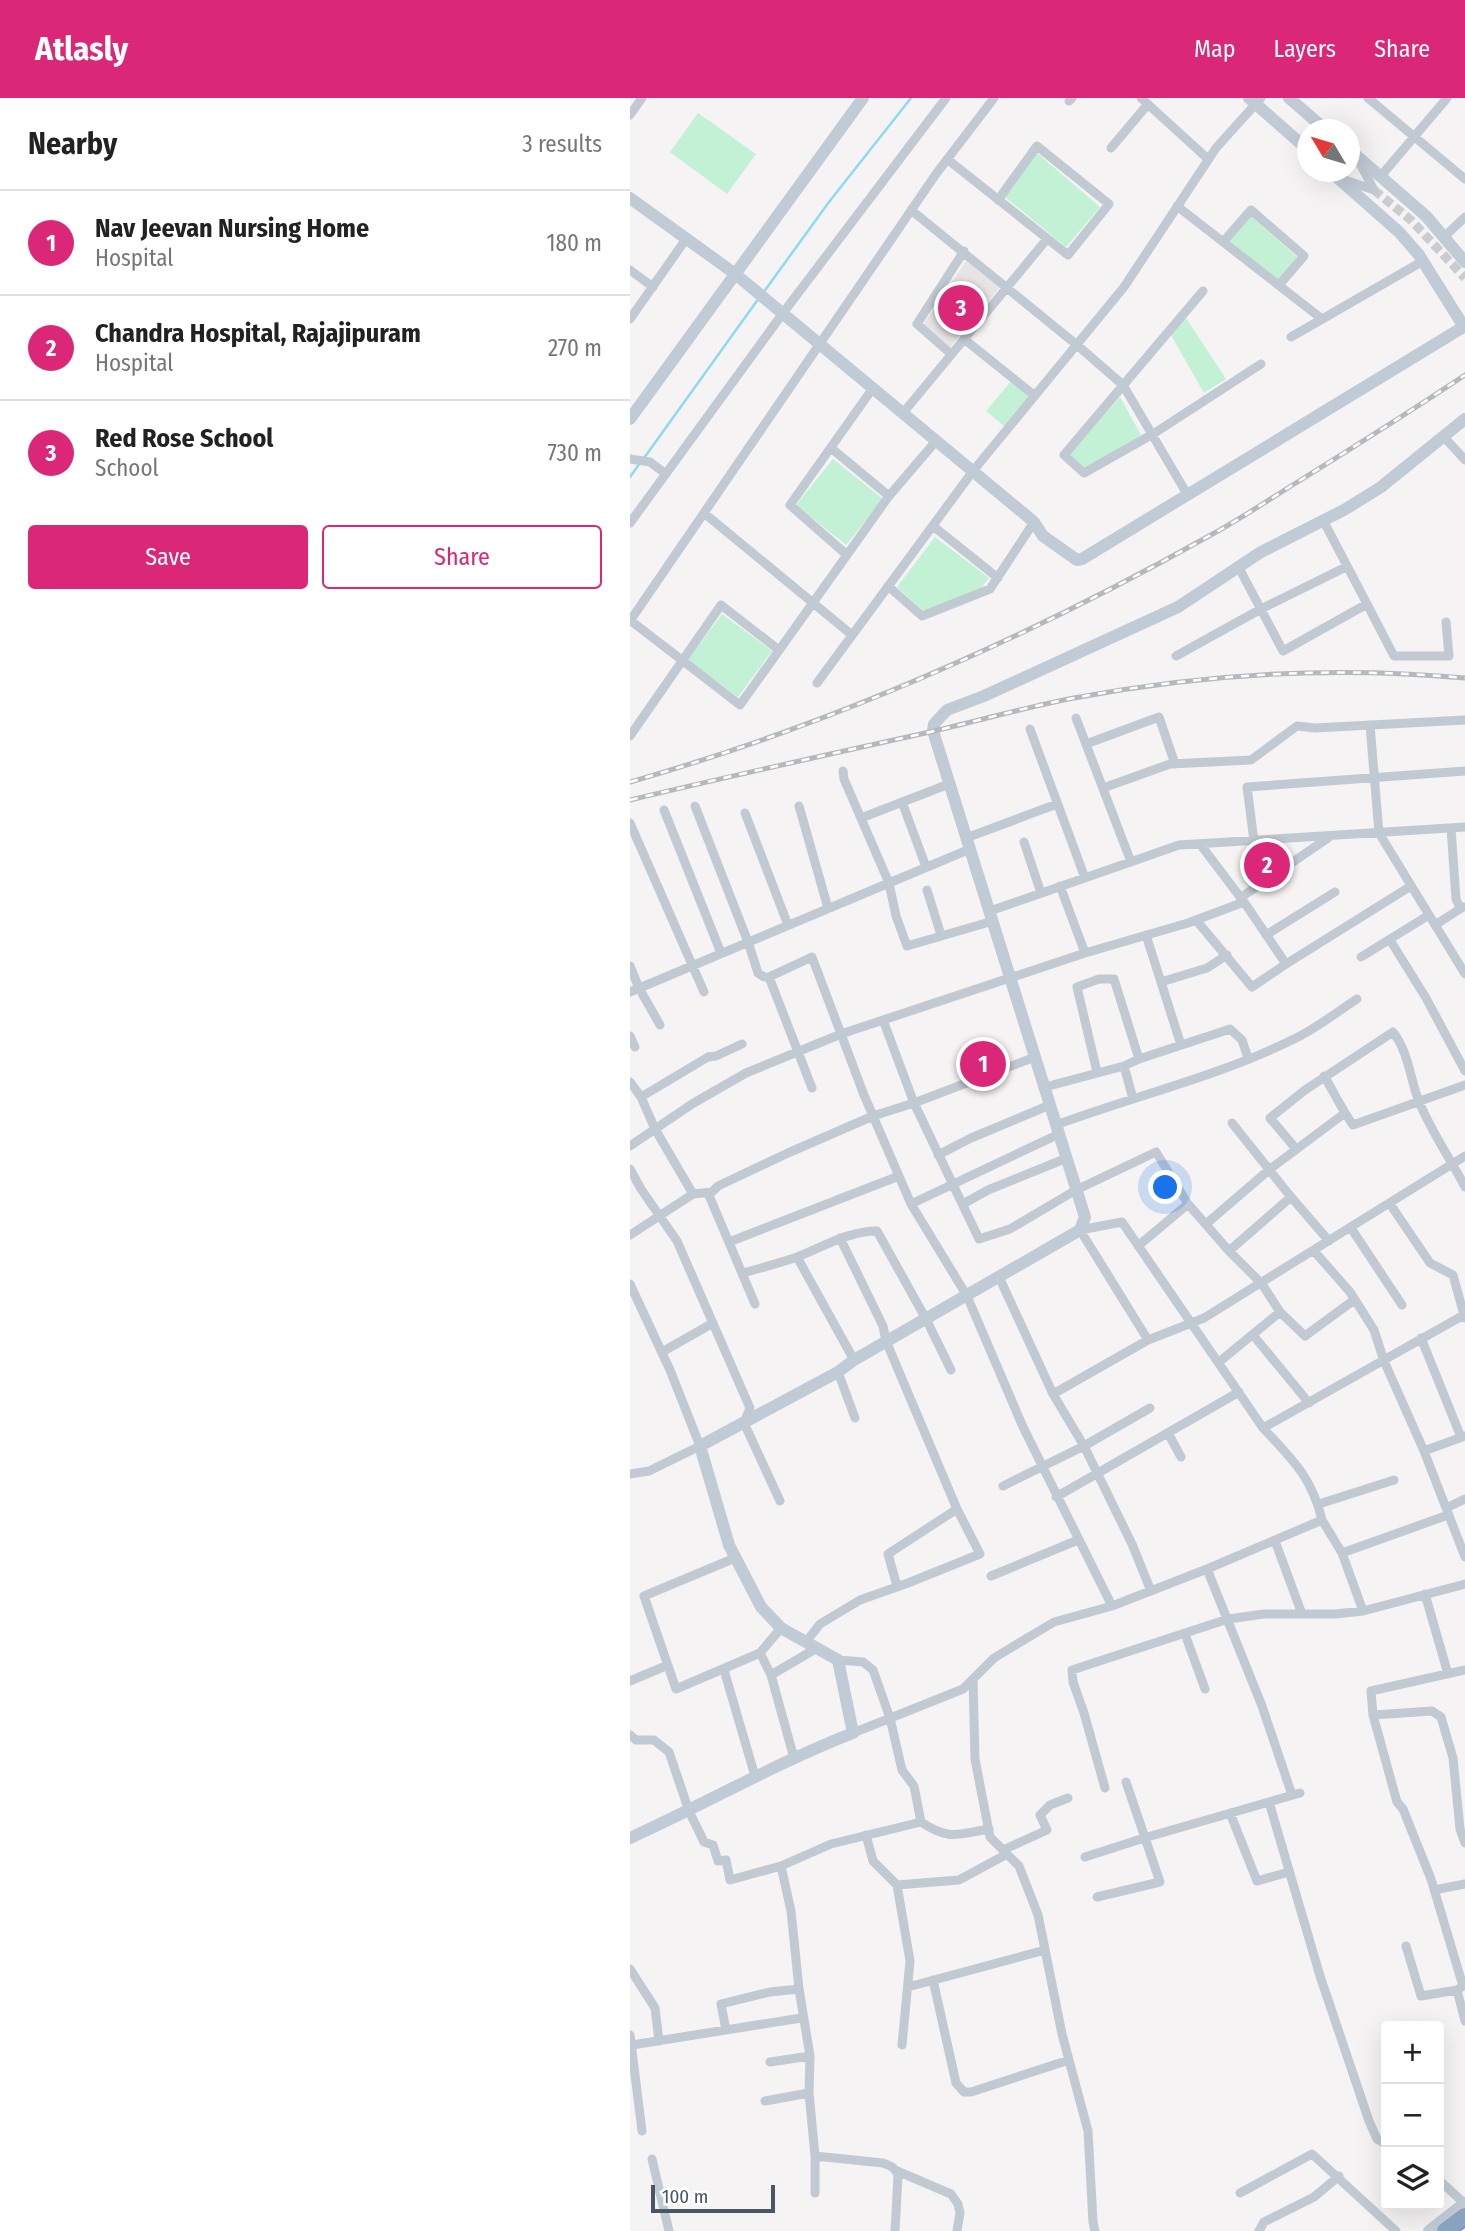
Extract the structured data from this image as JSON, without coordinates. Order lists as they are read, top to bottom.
{
  "scale_bar": "100 m",
  "north": "top left",
  "page": {
    "header": "Atlasly",
    "nav": ["Map", "Layers", "Share"],
    "heading": ["Nearby", "3 results"],
    "list": [
      {
        "mark": "1",
        "name": "Nav Jeevan Nursing Home",
        "note": "Hospital",
        "value": "180 m"
      },
      {
        "mark": "2",
        "name": "Chandra Hospital, Rajajipuram",
        "note": "Hospital",
        "value": "270 m"
      },
      {
        "mark": "3",
        "name": "Red Rose School",
        "note": "School",
        "value": "730 m"
      }
    ],
    "pins": ["3", "2", "1"],
    "buttons": ["Save", "Share"],
    "map_buttons": ["+", "−"],
    "scale": "100 m"
  }
}
